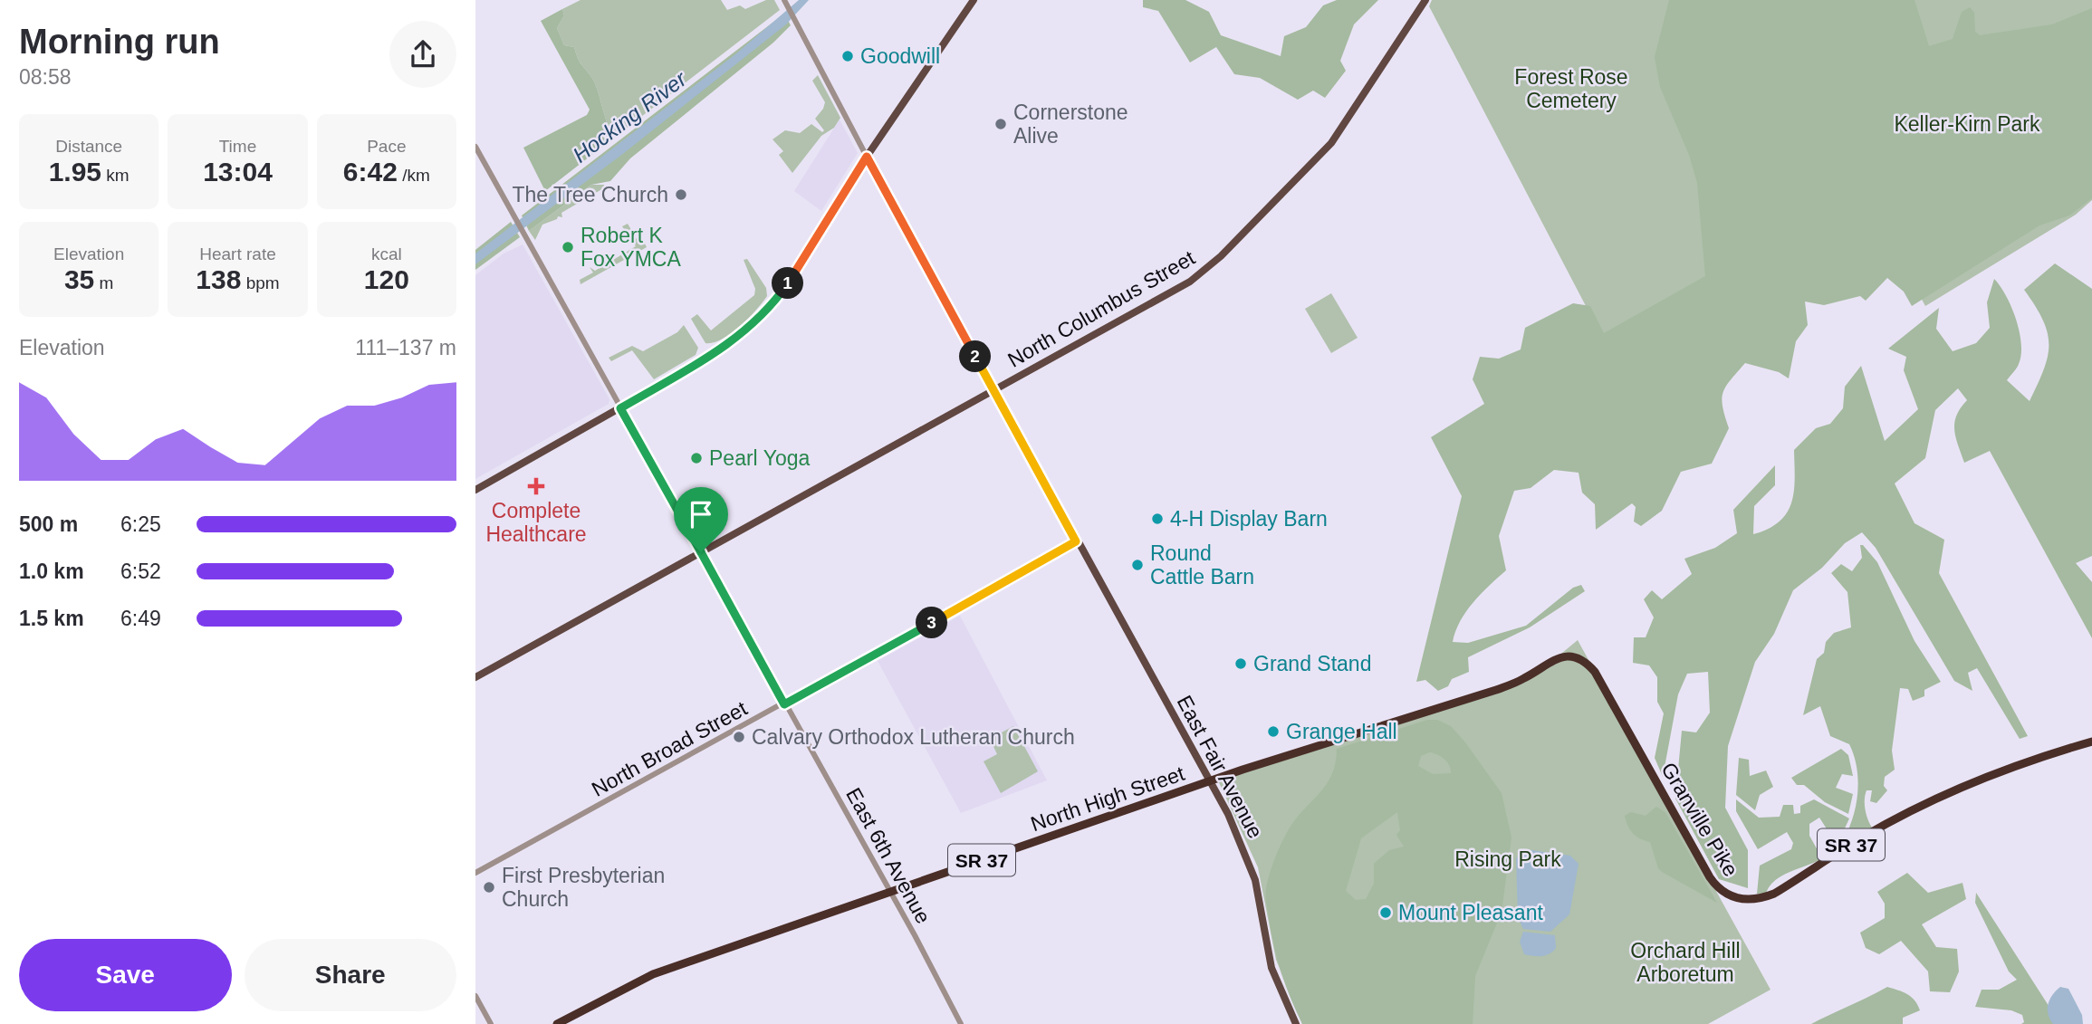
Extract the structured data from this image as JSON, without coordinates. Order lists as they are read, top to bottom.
{
  "streets": {
    "highway": ["North High Street", "Granville Pike", "SR 37"],
    "main road": ["North Columbus Street", "East Fair Avenue"],
    "street": ["North Broad Street", "East 6th Avenue"]
  },
  "crossings": [
    ["North Columbus Street", "East Fair Avenue"],
    ["North Columbus Street", "East 6th Avenue"],
    ["North Broad Street", "East Fair Avenue"],
    ["North Broad Street", "East 6th Avenue"],
    ["East Fair Avenue", "North High Street"],
    ["North High Street", "Granville Pike"],
    ["North High Street", "East 6th Avenue"]
  ],
  "water": ["Hocking River"],
  "parks": [
    "Forest Rose Cemetery",
    "Keller-Kirn Park",
    "Rising Park",
    "Orchard Hill Arboretum"
  ],
  "places": {
    "other": [
      "Goodwill",
      "Cornerstone Alive",
      "The Tree Church",
      "Robert K Fox YMCA",
      "Pearl Yoga",
      "4-H Display Barn",
      "Round Cattle Barn",
      "Grand Stand",
      "Grange Hall",
      "Calvary Orthodox Lutheran Church",
      "First Presbyterian Church",
      "Mount Pleasant"
    ],
    "health": ["Complete Healthcare"]
  },
  "page": {
    "heading": ["Morning run", "08:58"],
    "stats": [
      ["Distance", "1.95 km"],
      ["Time", "13:04"],
      ["Pace", "6:42 /km"],
      ["Elevation", "35 m"],
      ["Heart rate", "138 bpm"],
      ["kcal", "120"]
    ],
    "pins": ["1", "2", "3"],
    "chart": ["Elevation", "111–137 m"],
    "list": [
      {
        "name": "500 m",
        "note": "6:25"
      },
      {
        "name": "1.0 km",
        "note": "6:52"
      },
      {
        "name": "1.5 km",
        "note": "6:49"
      }
    ],
    "buttons": ["Save", "Share"]
  }
}
